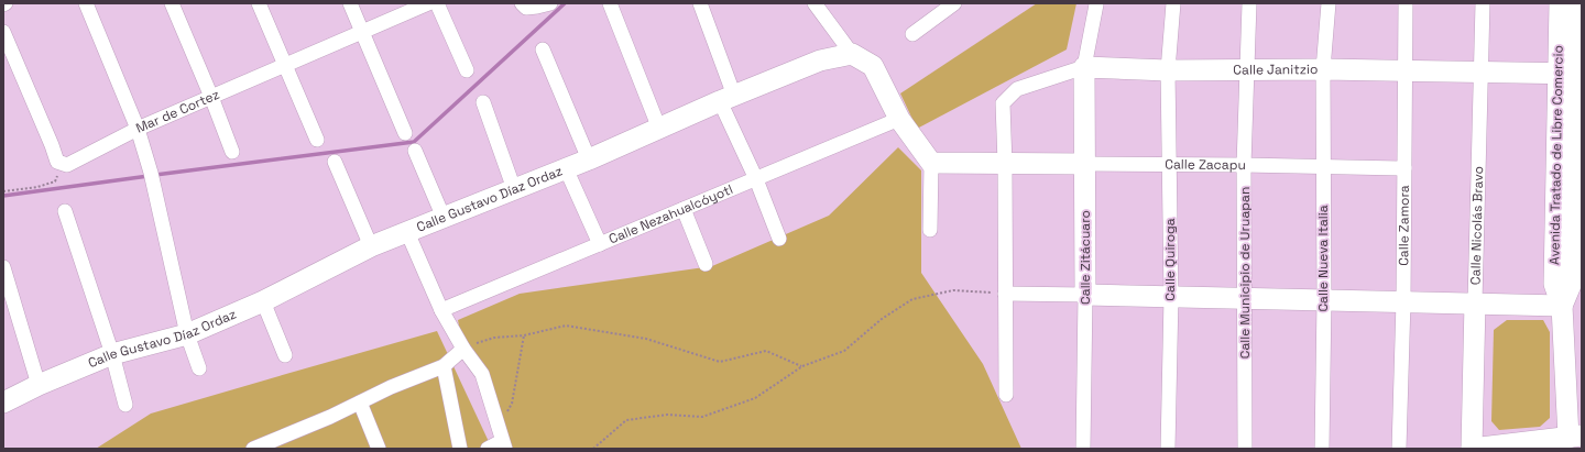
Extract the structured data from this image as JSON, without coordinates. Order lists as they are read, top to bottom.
{
  "streets": {
    "street": [
      "Calle Janitzio",
      "Mar de Cortez",
      "Avenida Tratado de Libre Comercio",
      "Calle Zacapu",
      "Calle Gustavo Díaz Ordaz",
      "Calle Nezahualcóyotl",
      "Calle Nicolás Bravo",
      "Calle Zamora",
      "Calle Zitácuaro",
      "Calle Nueva Italia",
      "Calle Quiroga",
      "Calle Municipio de Uruapan"
    ]
  },
  "crossings": [
    ["Calle Janitzio", "Avenida Tratado de Libre Comercio"],
    ["Calle Janitzio", "Calle Zacapu"],
    ["Calle Janitzio", "Calle Nicolás Bravo"],
    ["Calle Janitzio", "Calle Zamora"],
    ["Calle Janitzio", "Calle Zitácuaro"],
    ["Calle Janitzio", "Calle Nueva Italia"],
    ["Calle Janitzio", "Calle Quiroga"],
    ["Calle Janitzio", "Calle Municipio de Uruapan"],
    ["Calle Zacapu", "Calle Zamora"],
    ["Calle Zacapu", "Calle Zitácuaro"],
    ["Calle Zacapu", "Calle Nueva Italia"],
    ["Calle Zacapu", "Calle Quiroga"],
    ["Calle Zacapu", "Calle Municipio de Uruapan"]
  ]
}
